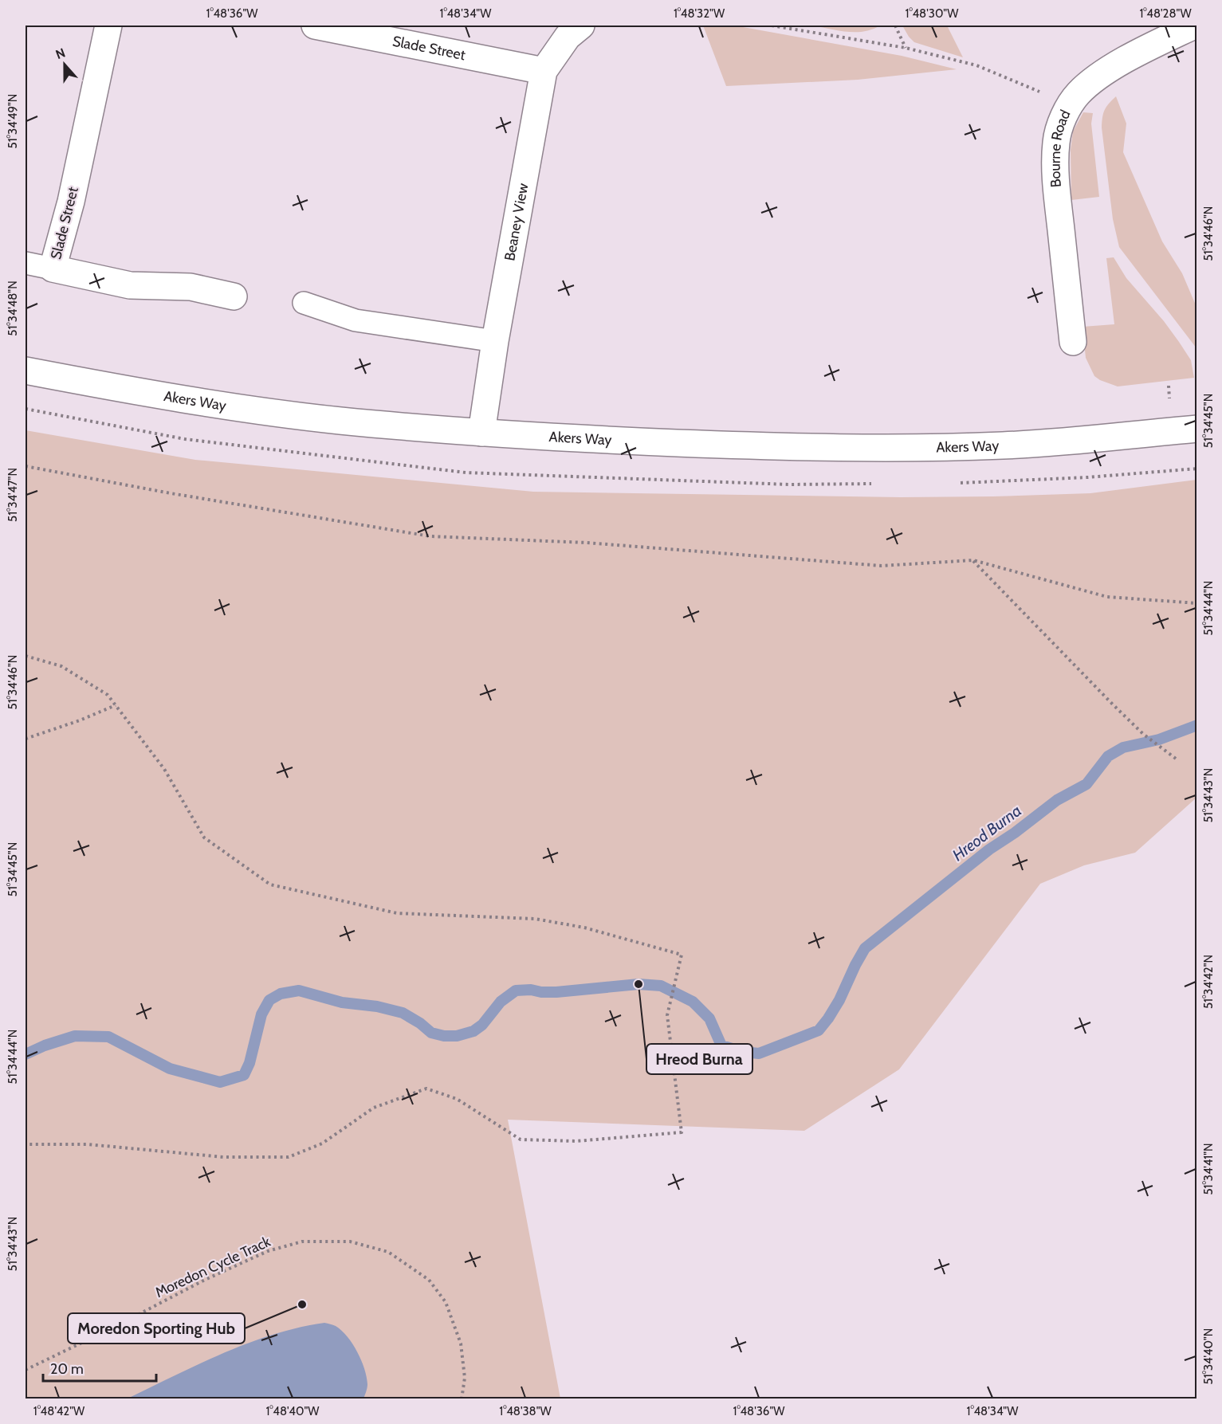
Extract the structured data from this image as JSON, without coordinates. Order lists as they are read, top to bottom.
{
  "streets": {
    "street": [
      "Slade Street",
      "Bourne Road",
      "Beaney View",
      "Akers Way"
    ],
    "path": ["Moredon Cycle Track"]
  },
  "crossings": [
    ["Slade Street", "Beaney View"],
    ["Beaney View", "Akers Way"]
  ],
  "water": ["Hreod Burna"],
  "places": ["Hreod Burna", "Moredon Sporting Hub"],
  "scale_bar": "20 m",
  "north": "top",
  "coordinates": [
    "1°48'36\"W",
    "1°48'34\"W",
    "1°48'32\"W",
    "1°48'30\"W",
    "1°48'28\"W",
    "51°34'49\"N",
    "51°34'46\"N",
    "51°34'48\"N",
    "51°34'45\"N",
    "51°34'47\"N",
    "51°34'44\"N",
    "51°34'43\"N",
    "51°34'42\"N",
    "51°34'41\"N",
    "51°34'40\"N",
    "1°48'42\"W",
    "1°48'40\"W",
    "1°48'38\"W"
  ]
}
